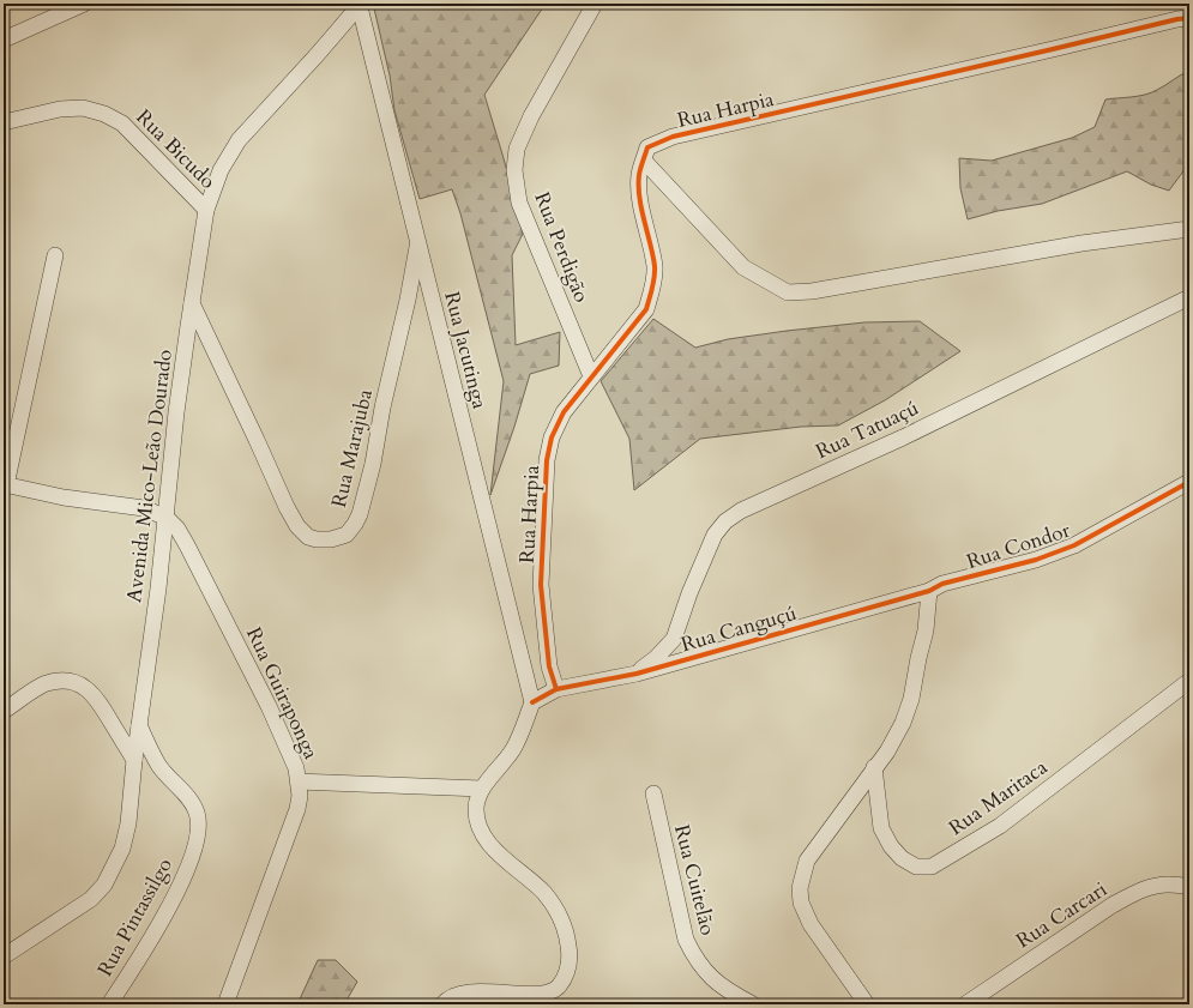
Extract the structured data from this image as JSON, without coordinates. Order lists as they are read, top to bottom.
{
  "streets": {
    "street": [
      "Rua Harpia",
      "Rua Bicudo",
      "Rua Perdigão",
      "Rua Jacutinga",
      "Rua Tatuaçú",
      "Rua Marajuba",
      "Avenida Mico-Leão Dourado",
      "Rua Condor",
      "Rua Canguçú",
      "Rua Guiraponga",
      "Rua Maritaca",
      "Rua Cuitelão",
      "Rua Carcari",
      "Rua Pintassilgo"
    ]
  },
  "crossings": [
    ["Rua Harpia", "Rua Perdigão"],
    ["Rua Harpia", "Rua Canguçú"],
    ["Rua Bicudo", "Avenida Mico-Leão Dourado"],
    ["Rua Jacutinga", "Rua Marajuba"],
    ["Rua Jacutinga", "Avenida Mico-Leão Dourado"],
    ["Rua Tatuaçú", "Rua Canguçú"],
    ["Rua Marajuba", "Avenida Mico-Leão Dourado"],
    ["Avenida Mico-Leão Dourado", "Rua Guiraponga"],
    ["Avenida Mico-Leão Dourado", "Rua Pintassilgo"],
    ["Rua Condor", "Rua Canguçú"]
  ]
}
